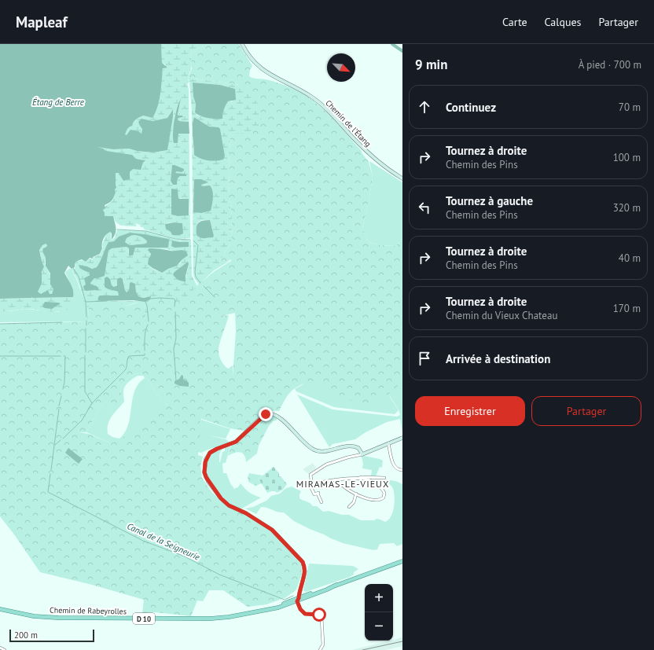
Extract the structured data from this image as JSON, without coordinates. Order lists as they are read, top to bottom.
{
  "streets": {
    "main road": ["Chemin de Rabeyrolles", "D 10"],
    "street": ["Chemin de l’Étang"]
  },
  "districts": ["MIRAMAS-LE-VIEUX"],
  "water": ["Étang de Berre", "Canal de la Seigneurie"],
  "scale_bar": "200 m",
  "north": "bottom right",
  "page": {
    "header": "Mapleaf",
    "nav": ["Carte", "Calques", "Partager"],
    "heading": ["9 min", "À pied · 700 m"],
    "list": [
      ["Continuez", "70 m"],
      ["Tournez à droite", "Chemin des Pins", "100 m"],
      ["Tournez à gauche", "Chemin des Pins", "320 m"],
      ["Tournez à droite", "Chemin des Pins", "40 m"],
      ["Tournez à droite", "Chemin du Vieux Chateau", "170 m"],
      "Arrivée à destination"
    ],
    "buttons": ["Enregistrer", "Partager"],
    "map_buttons": ["+", "−"],
    "scale": "200 m"
  }
}
